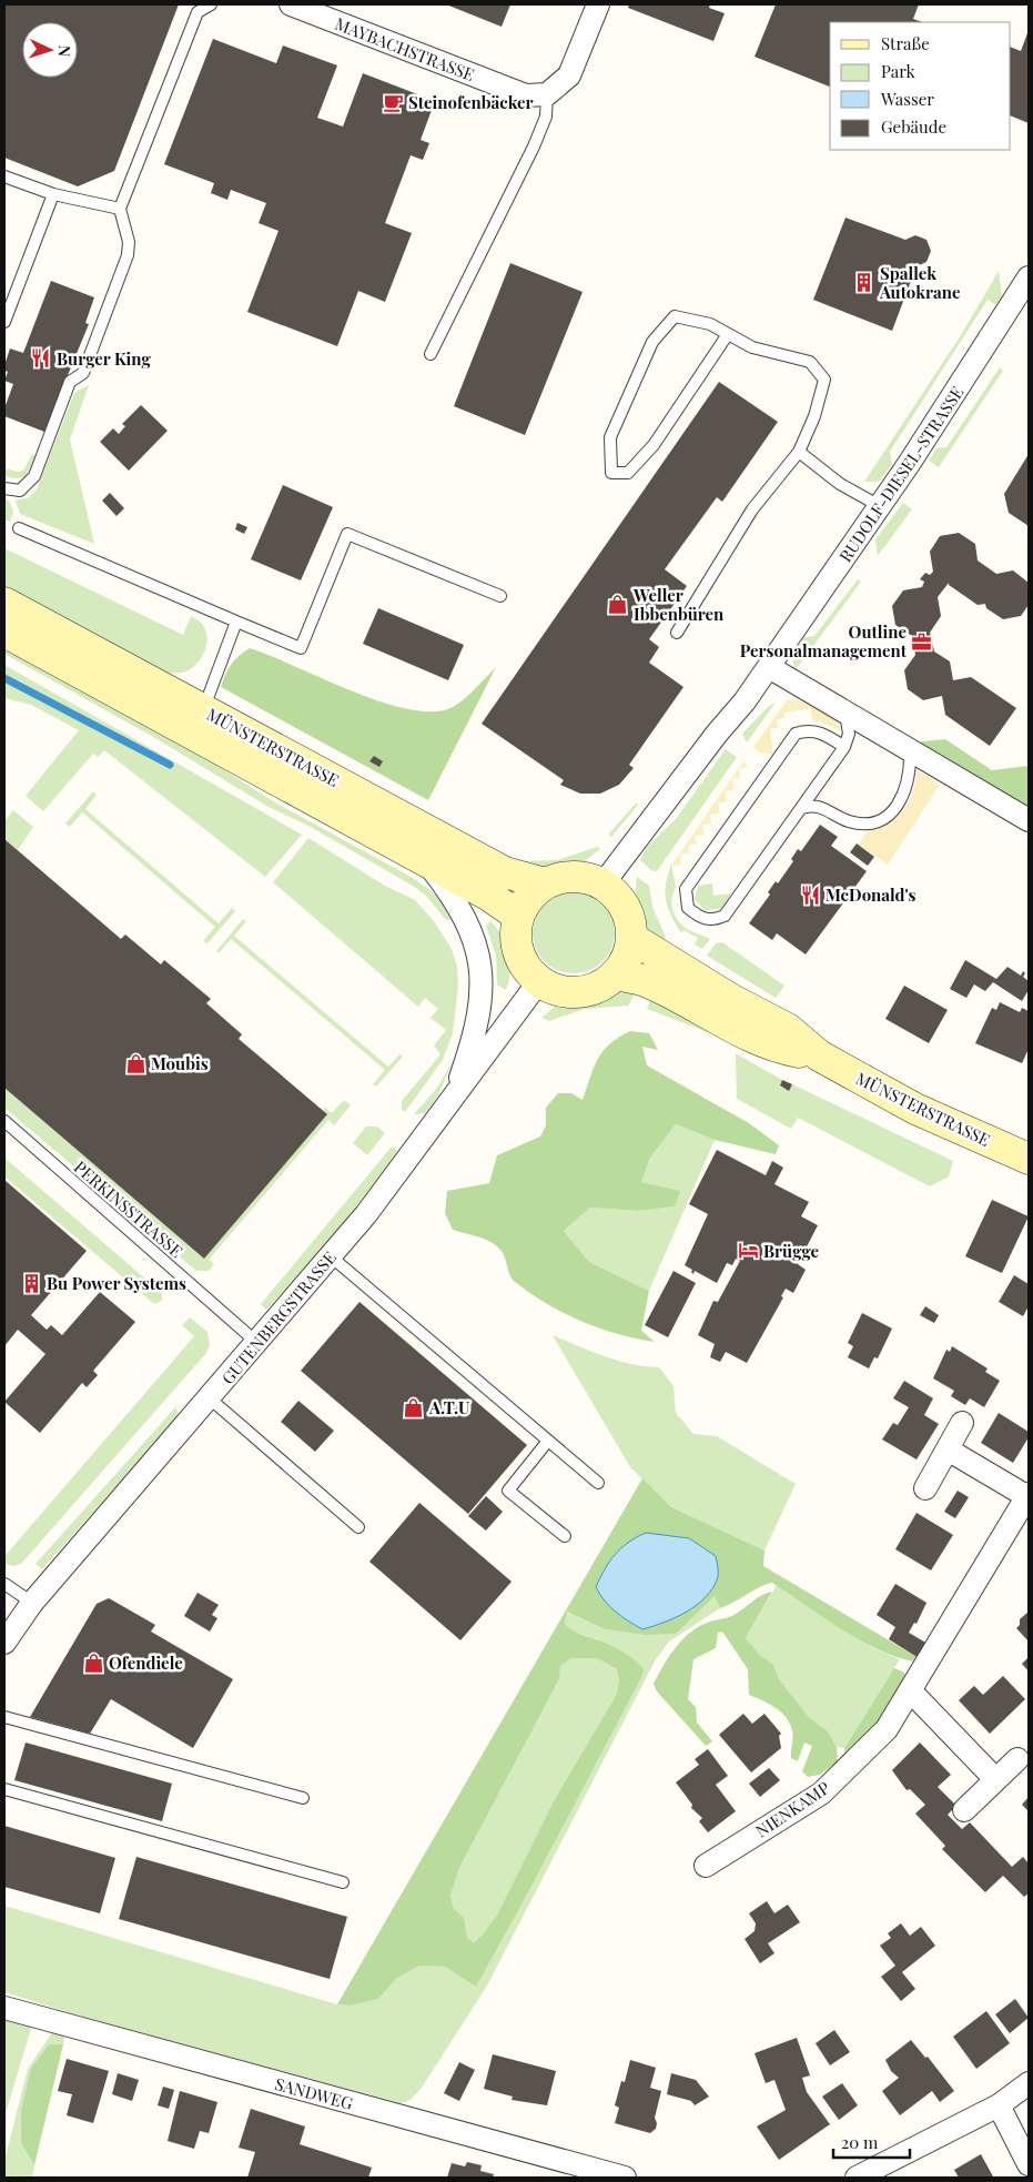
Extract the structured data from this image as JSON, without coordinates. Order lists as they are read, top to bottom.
{
  "streets": {
    "main road": ["MÜNSTERSTRASSE"],
    "street": [
      "MAYBACHSTRASSE",
      "RUDOLF-DIESEL-STRASSE",
      "GUTENBERGSTRASSE",
      "NIENKAMP",
      "SANDWEG"
    ],
    "lane": ["PERKINSSTRASSE"]
  },
  "crossings": [
    ["RUDOLF-DIESEL-STRASSE", "MÜNSTERSTRASSE"],
    ["RUDOLF-DIESEL-STRASSE", "GUTENBERGSTRASSE"],
    ["MÜNSTERSTRASSE", "GUTENBERGSTRASSE"],
    ["PERKINSSTRASSE", "GUTENBERGSTRASSE"]
  ],
  "places": {
    "cafe": ["Steinofenbäcker"],
    "building": ["Spallek Autokrane", "Bu Power Systems"],
    "restaurant": ["Burger King", "McDonald's"],
    "shop": [
      "Weller Ibbenbüren",
      "Moubis",
      "A.T.U",
      "Ofendiele"
    ],
    "office": ["Outline Personalmanagement"],
    "hotel": ["Brügge"]
  },
  "legend": [
    "Straße",
    "Park",
    "Wasser",
    "Gebäude"
  ],
  "scale_bar": "20 m",
  "north": "right"
}
